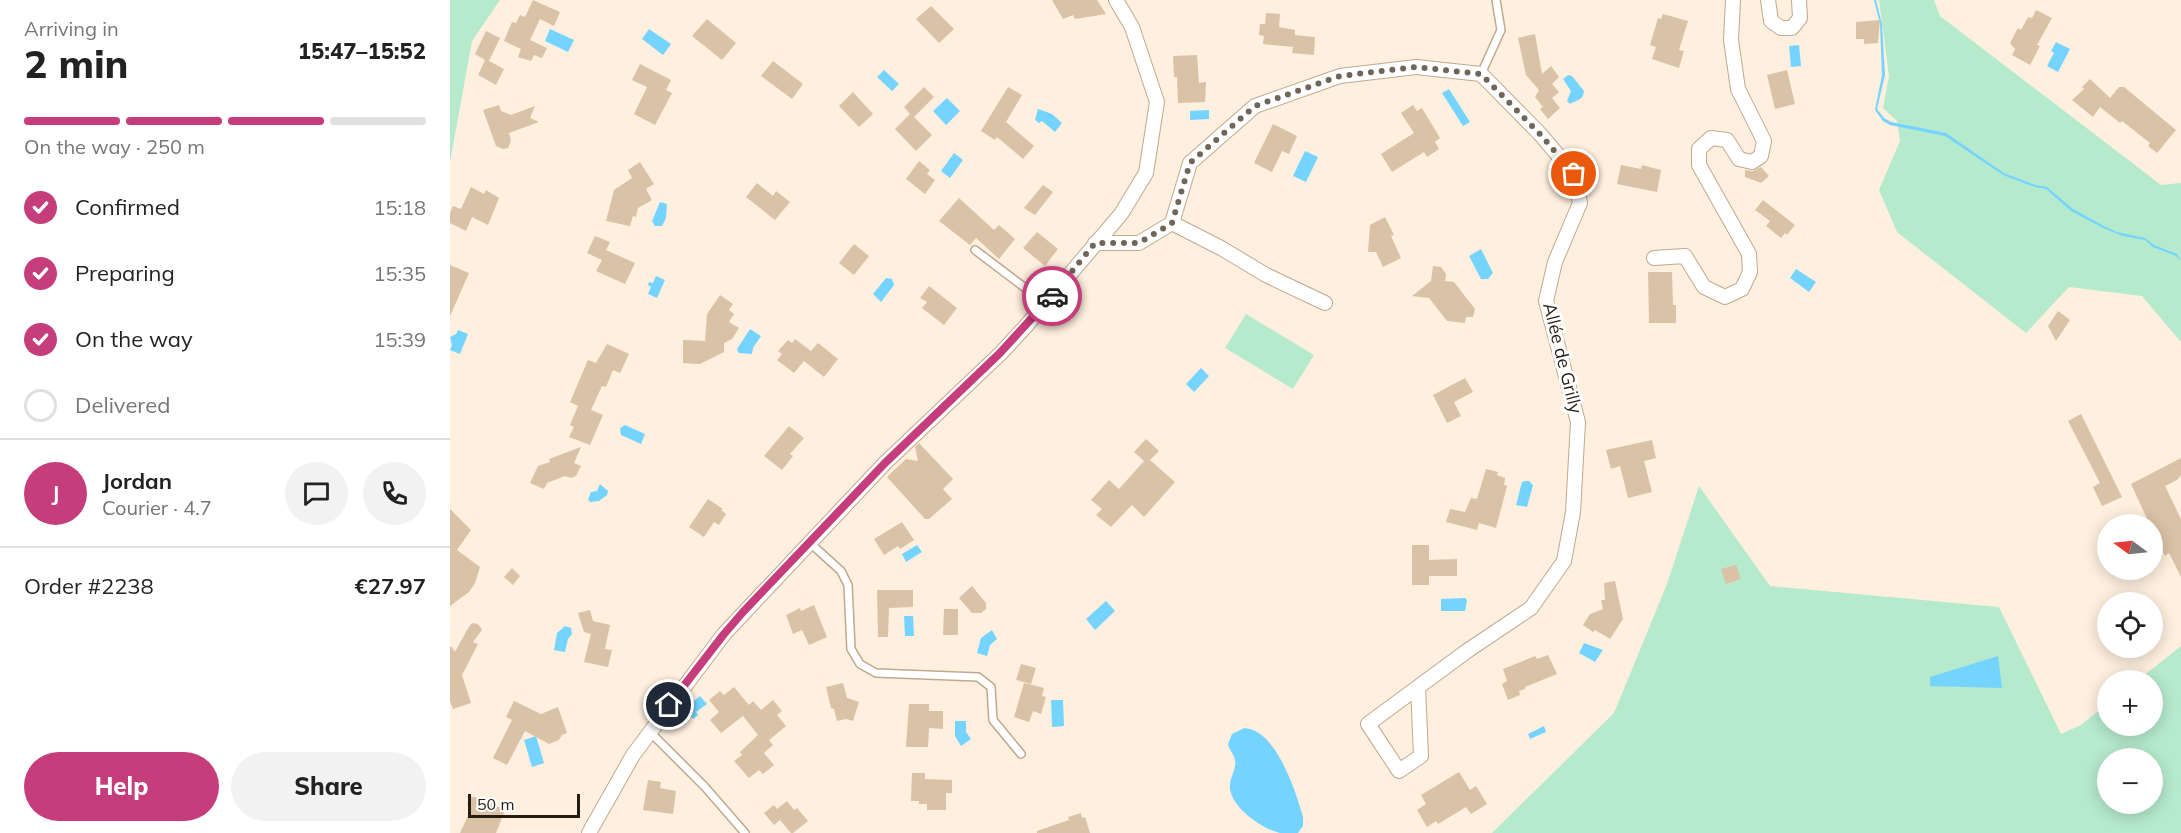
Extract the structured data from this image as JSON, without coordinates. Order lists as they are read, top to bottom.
{
  "streets": {
    "street": ["Allée de Grilly"]
  },
  "scale_bar": "50 m",
  "north": "left",
  "page": {
    "heading": ["2 min", "Arriving in", "15:47–15:52"],
    "panel": [
      "Jordan",
      "Courier · 4.7",
      "Order #2238",
      "€27.97"
    ],
    "bar": "On the way · 250 m",
    "list": [
      ["Confirmed", "15:18"],
      ["Preparing", "15:35"],
      ["On the way", "15:39"],
      "Delivered"
    ],
    "round": "J",
    "map_buttons": ["+", "−"],
    "buttons": ["Help", "Share"],
    "scale": "50 m"
  }
}
